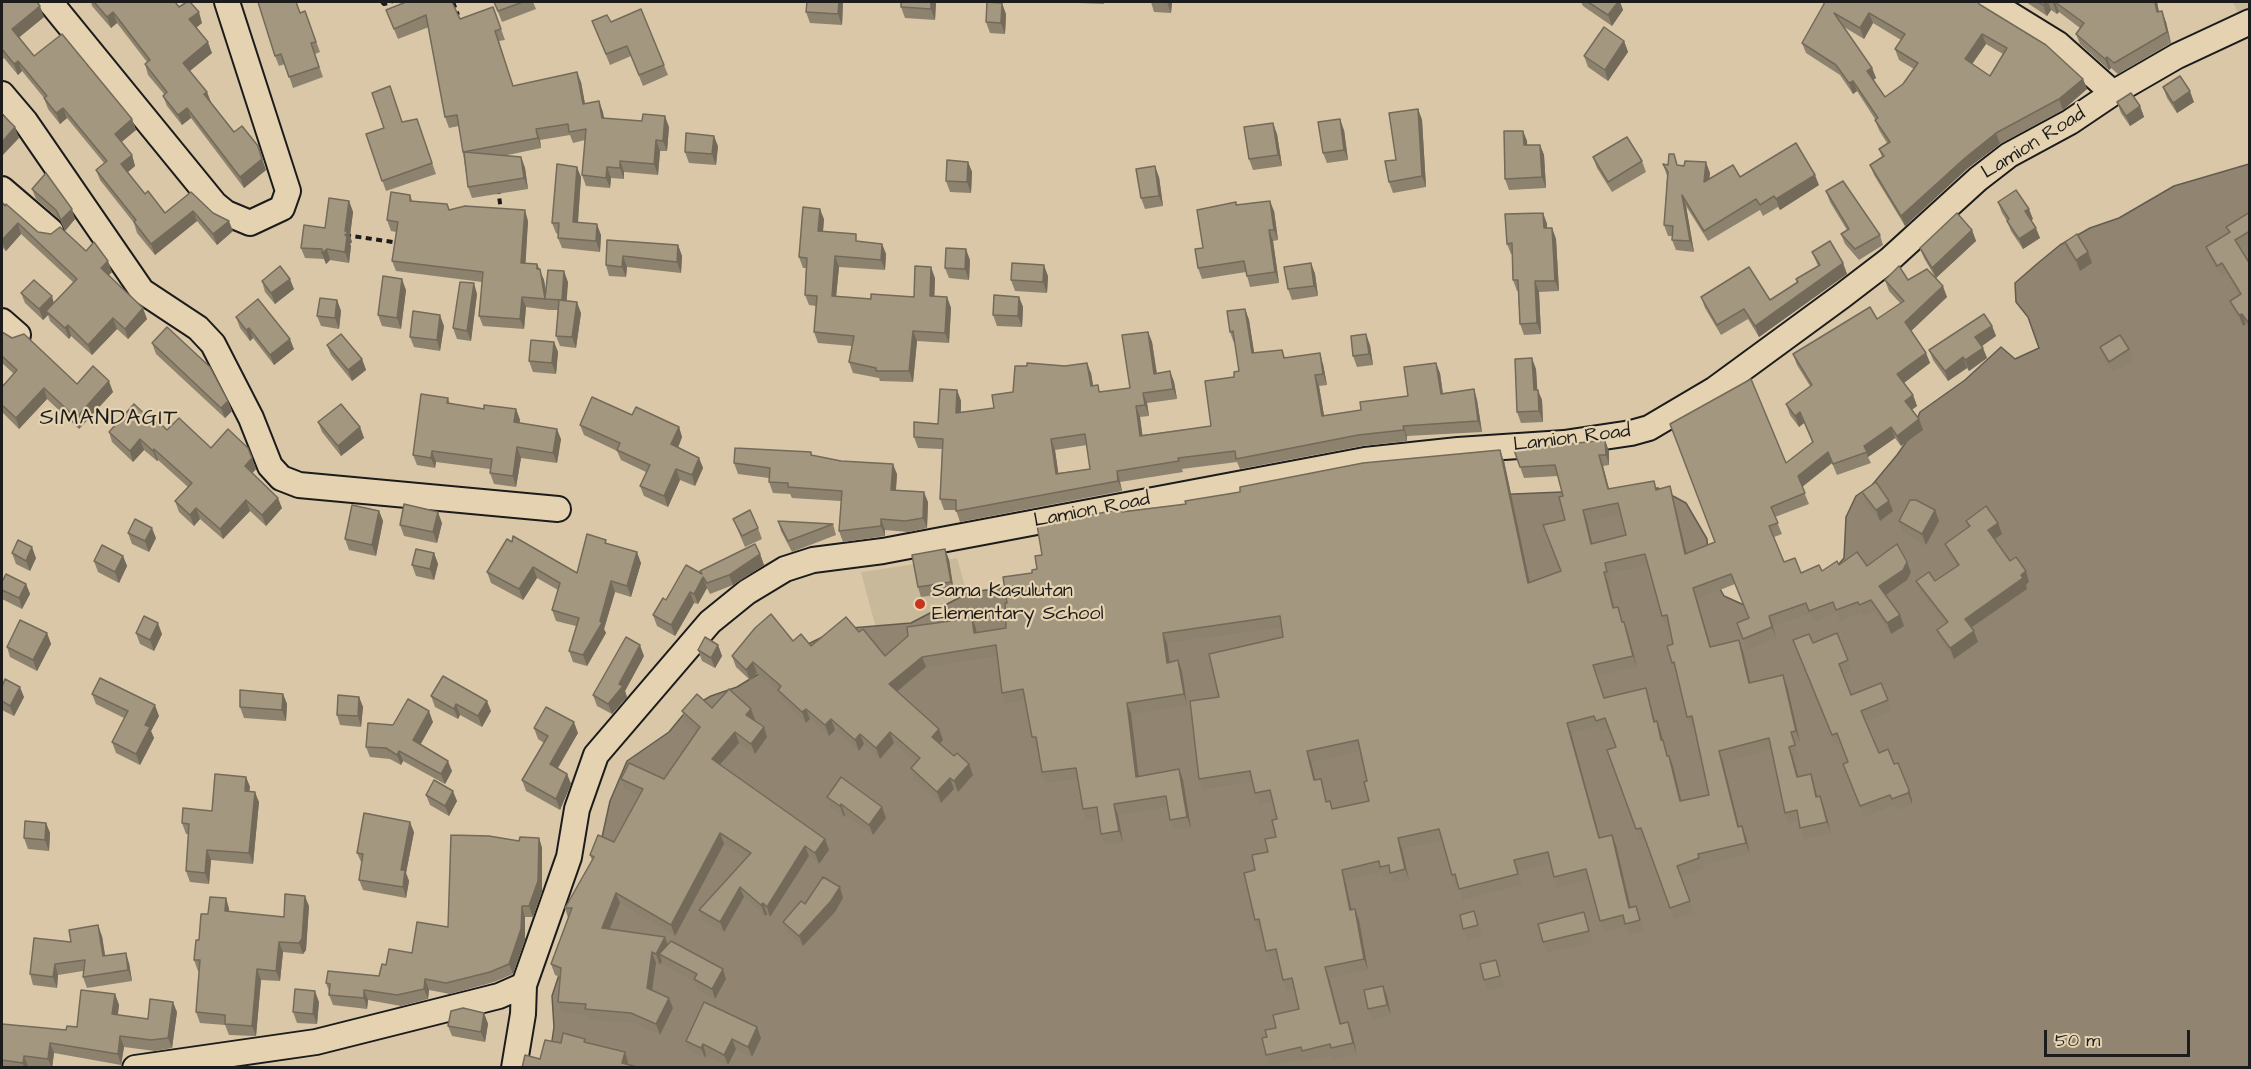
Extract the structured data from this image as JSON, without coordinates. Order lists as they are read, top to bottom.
{
  "streets": {
    "street": ["Lamion Road"]
  },
  "districts": ["SIMANDAGIT"],
  "places": ["Sama Kasulutan Elementary School"],
  "scale_bar": "50 m"
}
